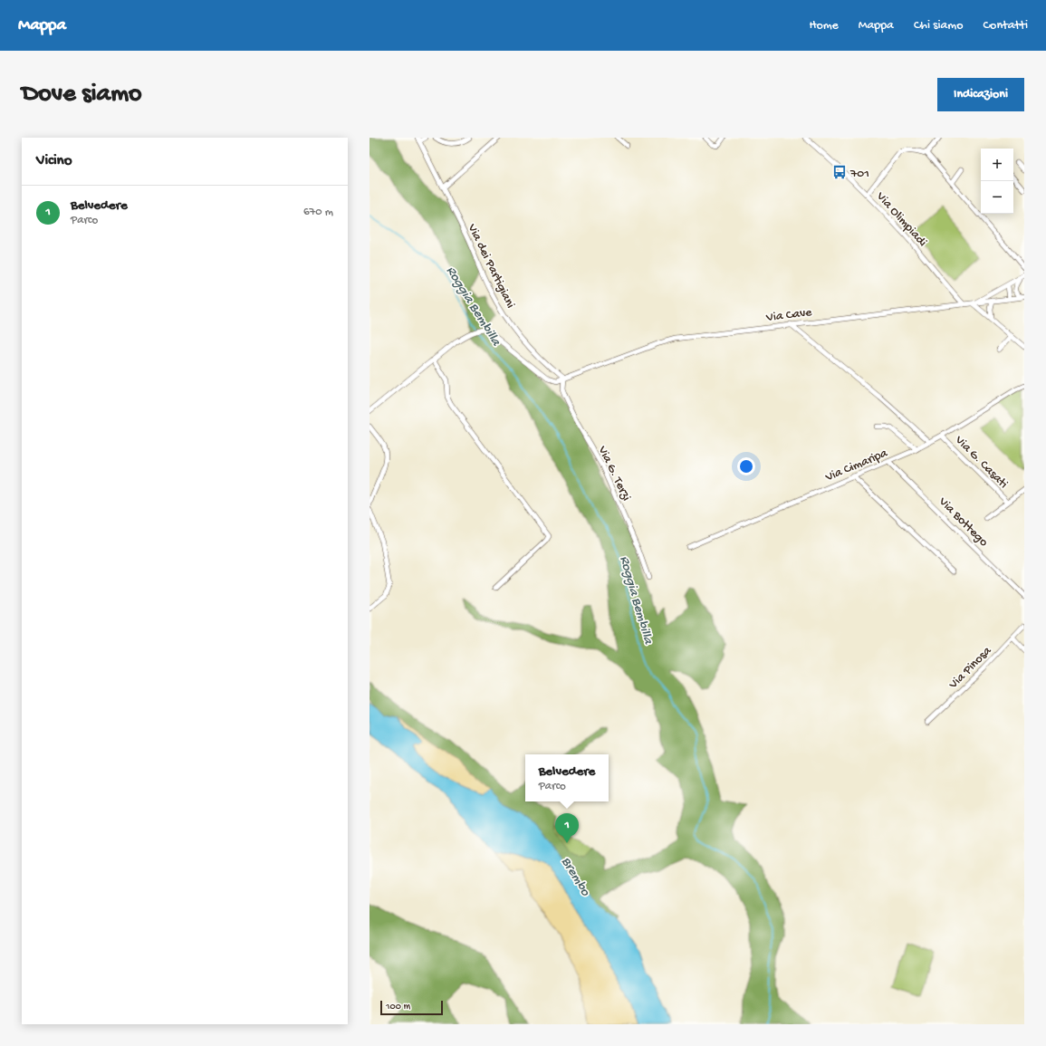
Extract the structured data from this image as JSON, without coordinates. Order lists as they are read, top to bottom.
{
  "streets": {
    "street": [
      "Via Olimpiadi",
      "Via dei Partigiani",
      "Via Cave",
      "Via G. Casati",
      "Via Cimaripa",
      "Via G. Terzi",
      "Via Bottego",
      "Via Pinosa"
    ]
  },
  "crossings": [
    ["Via Olimpiadi", "Via Cave"],
    ["Via dei Partigiani", "Via Cave"],
    ["Via dei Partigiani", "Via G. Terzi"],
    ["Via Cave", "Via G. Terzi"],
    ["Via G. Casati", "Via Cimaripa"],
    ["Via Cimaripa", "Via Bottego"]
  ],
  "water": ["Roggia Bembilla", "Brembo"],
  "places": {
    "bus stop": ["701"]
  },
  "scale_bar": "100 m",
  "page": {
    "header": "Mappa",
    "nav": [
      "Home",
      "Mappa",
      "Chi siamo",
      "Contatti"
    ],
    "buttons": "Indicazioni",
    "title": "Dove siamo",
    "heading": "Vicino",
    "map_buttons": ["+", "−"],
    "list": [
      {
        "mark": "1",
        "name": "Belvedere",
        "note": "Parco",
        "value": "670 m"
      }
    ],
    "popup": ["Belvedere", "Parco"],
    "pins": "1",
    "scale": "100 m"
  }
}
